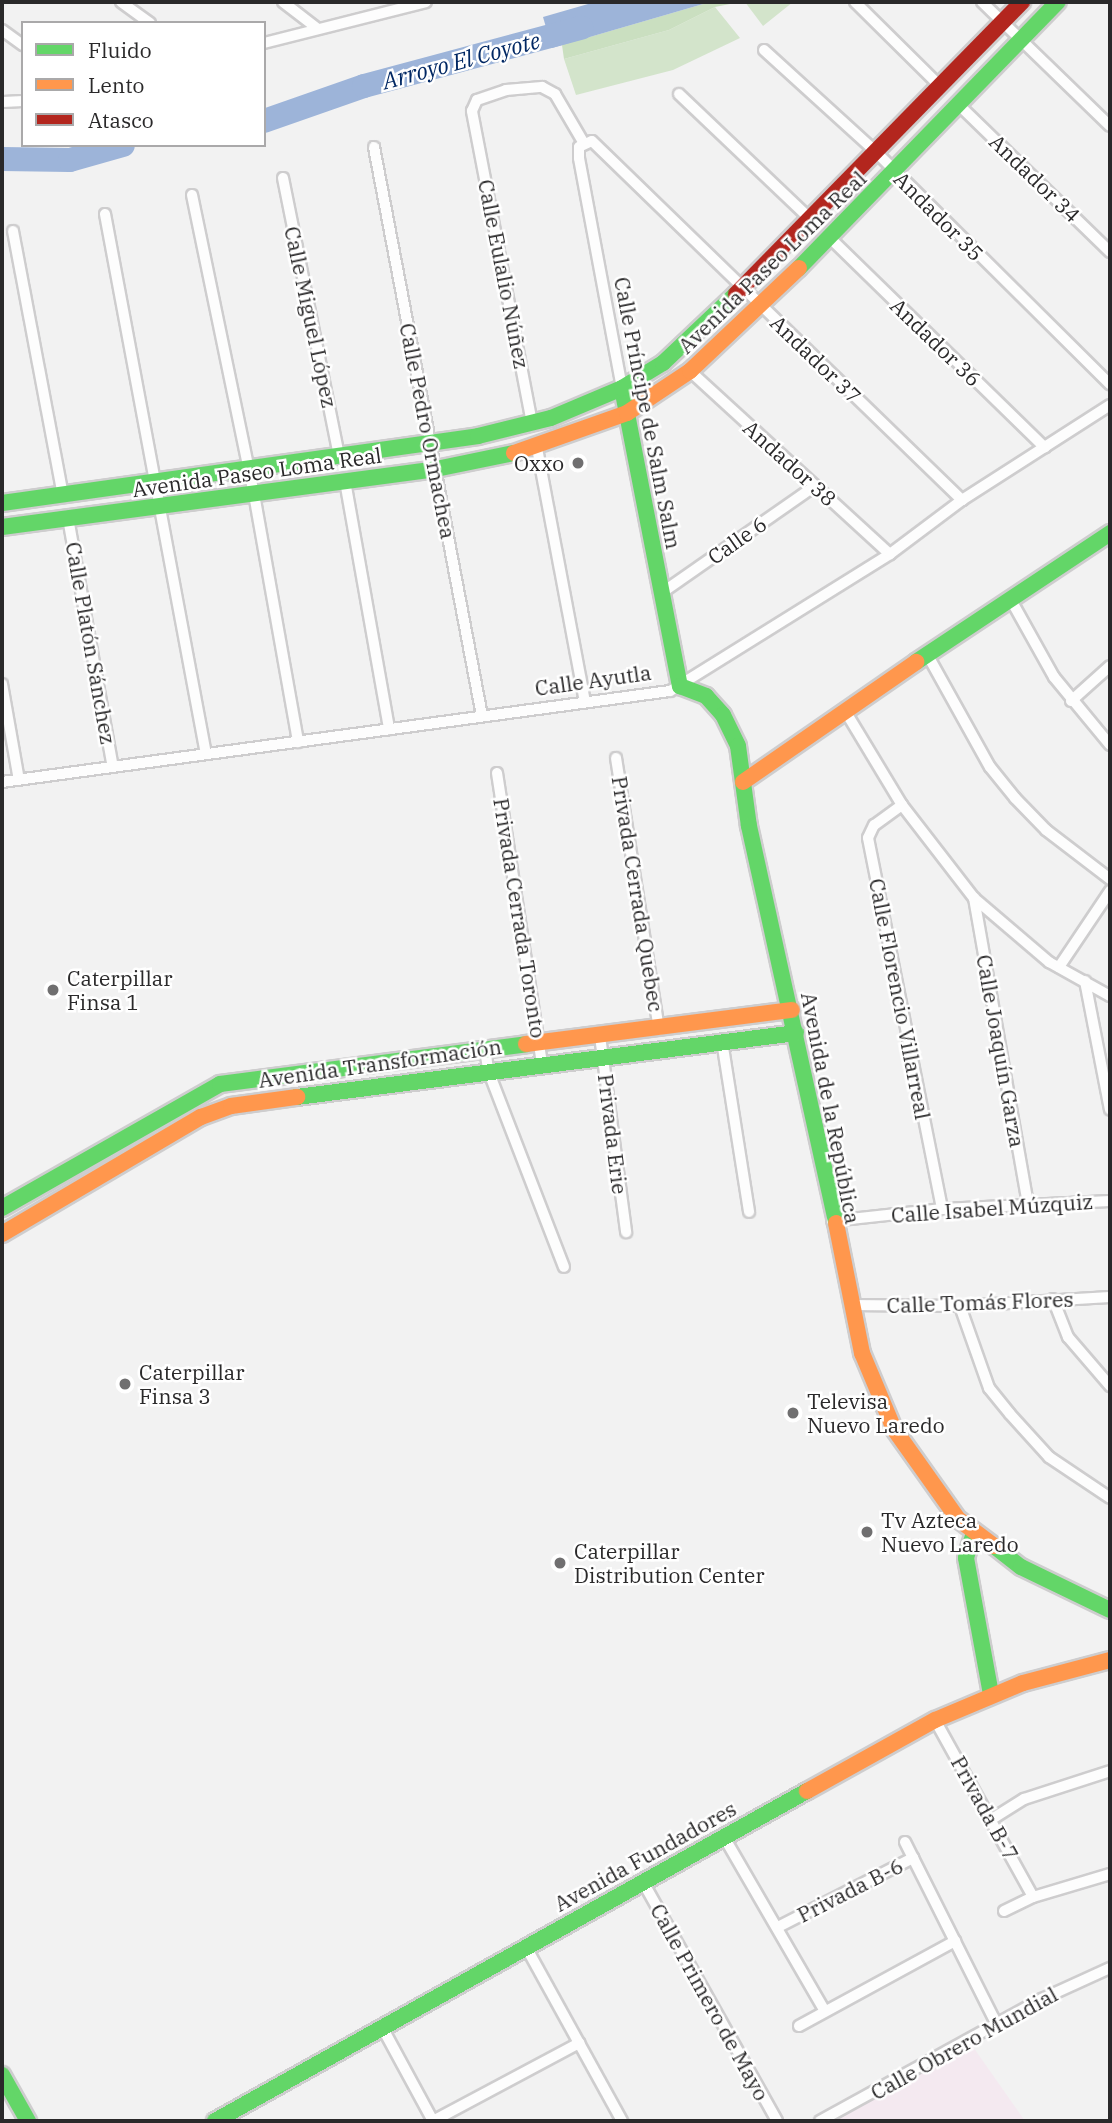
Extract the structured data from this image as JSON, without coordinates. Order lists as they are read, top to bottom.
{
  "streets": {
    "street": [
      "Andador 34",
      "Andador 35",
      "Avenida Paseo Loma Real",
      "Calle Eulalio Núñez",
      "Calle Miguel López",
      "Andador 36",
      "Andador 37",
      "Calle Príncipe de Salm Salm",
      "Calle Pedro Ormachea",
      "Andador 38",
      "Calle 6",
      "Calle Platón Sánchez",
      "Calle Ayutla",
      "Privada Cerrada Quebec",
      "Privada Cerrada Toronto",
      "Calle Florencio Villarreal",
      "Calle Joaquín Garza",
      "Avenida Transformación",
      "Avenida de la República",
      "Privada Erie",
      "Calle Isabel Múzquiz",
      "Calle Tomás Flores",
      "Privada B-7",
      "Avenida Fundadores",
      "Privada B-6",
      "Calle Primero de Mayo",
      "Calle Obrero Mundial"
    ]
  },
  "crossings": [
    ["Andador 34", "Avenida Paseo Loma Real"],
    ["Andador 35", "Avenida Paseo Loma Real"],
    ["Avenida Paseo Loma Real", "Calle Eulalio Núñez"],
    ["Avenida Paseo Loma Real", "Calle Miguel López"],
    ["Avenida Paseo Loma Real", "Andador 36"],
    ["Avenida Paseo Loma Real", "Andador 37"],
    ["Avenida Paseo Loma Real", "Calle Príncipe de Salm Salm"],
    ["Avenida Paseo Loma Real", "Calle Pedro Ormachea"],
    ["Avenida Paseo Loma Real", "Andador 38"],
    ["Avenida Paseo Loma Real", "Calle Platón Sánchez"],
    ["Calle Eulalio Núñez", "Andador 37"],
    ["Calle Eulalio Núñez", "Calle Príncipe de Salm Salm"],
    ["Andador 36", "Calle Ayutla"],
    ["Andador 37", "Calle Príncipe de Salm Salm"],
    ["Andador 37", "Calle Ayutla"],
    ["Calle Príncipe de Salm Salm", "Calle 6"],
    ["Calle Príncipe de Salm Salm", "Calle Ayutla"],
    ["Calle Príncipe de Salm Salm", "Avenida de la República"],
    ["Calle Pedro Ormachea", "Calle Ayutla"],
    ["Andador 38", "Calle 6"],
    ["Andador 38", "Calle Ayutla"],
    ["Calle Platón Sánchez", "Calle Ayutla"],
    ["Calle Ayutla", "Avenida de la República"],
    ["Privada Cerrada Quebec", "Avenida Transformación"],
    ["Privada Cerrada Toronto", "Avenida Transformación"],
    ["Calle Florencio Villarreal", "Calle Isabel Múzquiz"],
    ["Calle Joaquín Garza", "Calle Isabel Múzquiz"],
    ["Avenida Transformación", "Avenida de la República"],
    ["Avenida Transformación", "Privada Erie"],
    ["Avenida de la República", "Calle Isabel Múzquiz"],
    ["Avenida de la República", "Calle Tomás Flores"],
    ["Privada B-7", "Avenida Fundadores"],
    ["Avenida Fundadores", "Privada B-6"],
    ["Avenida Fundadores", "Calle Primero de Mayo"],
    ["Privada B-6", "Calle Obrero Mundial"]
  ],
  "water": ["Arroyo El Coyote"],
  "places": [
    "Oxxo",
    "Caterpillar Finsa 1",
    "Caterpillar Finsa 3",
    "Televisa Nuevo Laredo",
    "Tv Azteca Nuevo Laredo",
    "Caterpillar Distribution Center"
  ],
  "legend": ["Fluido", "Lento", "Atasco"]
}
